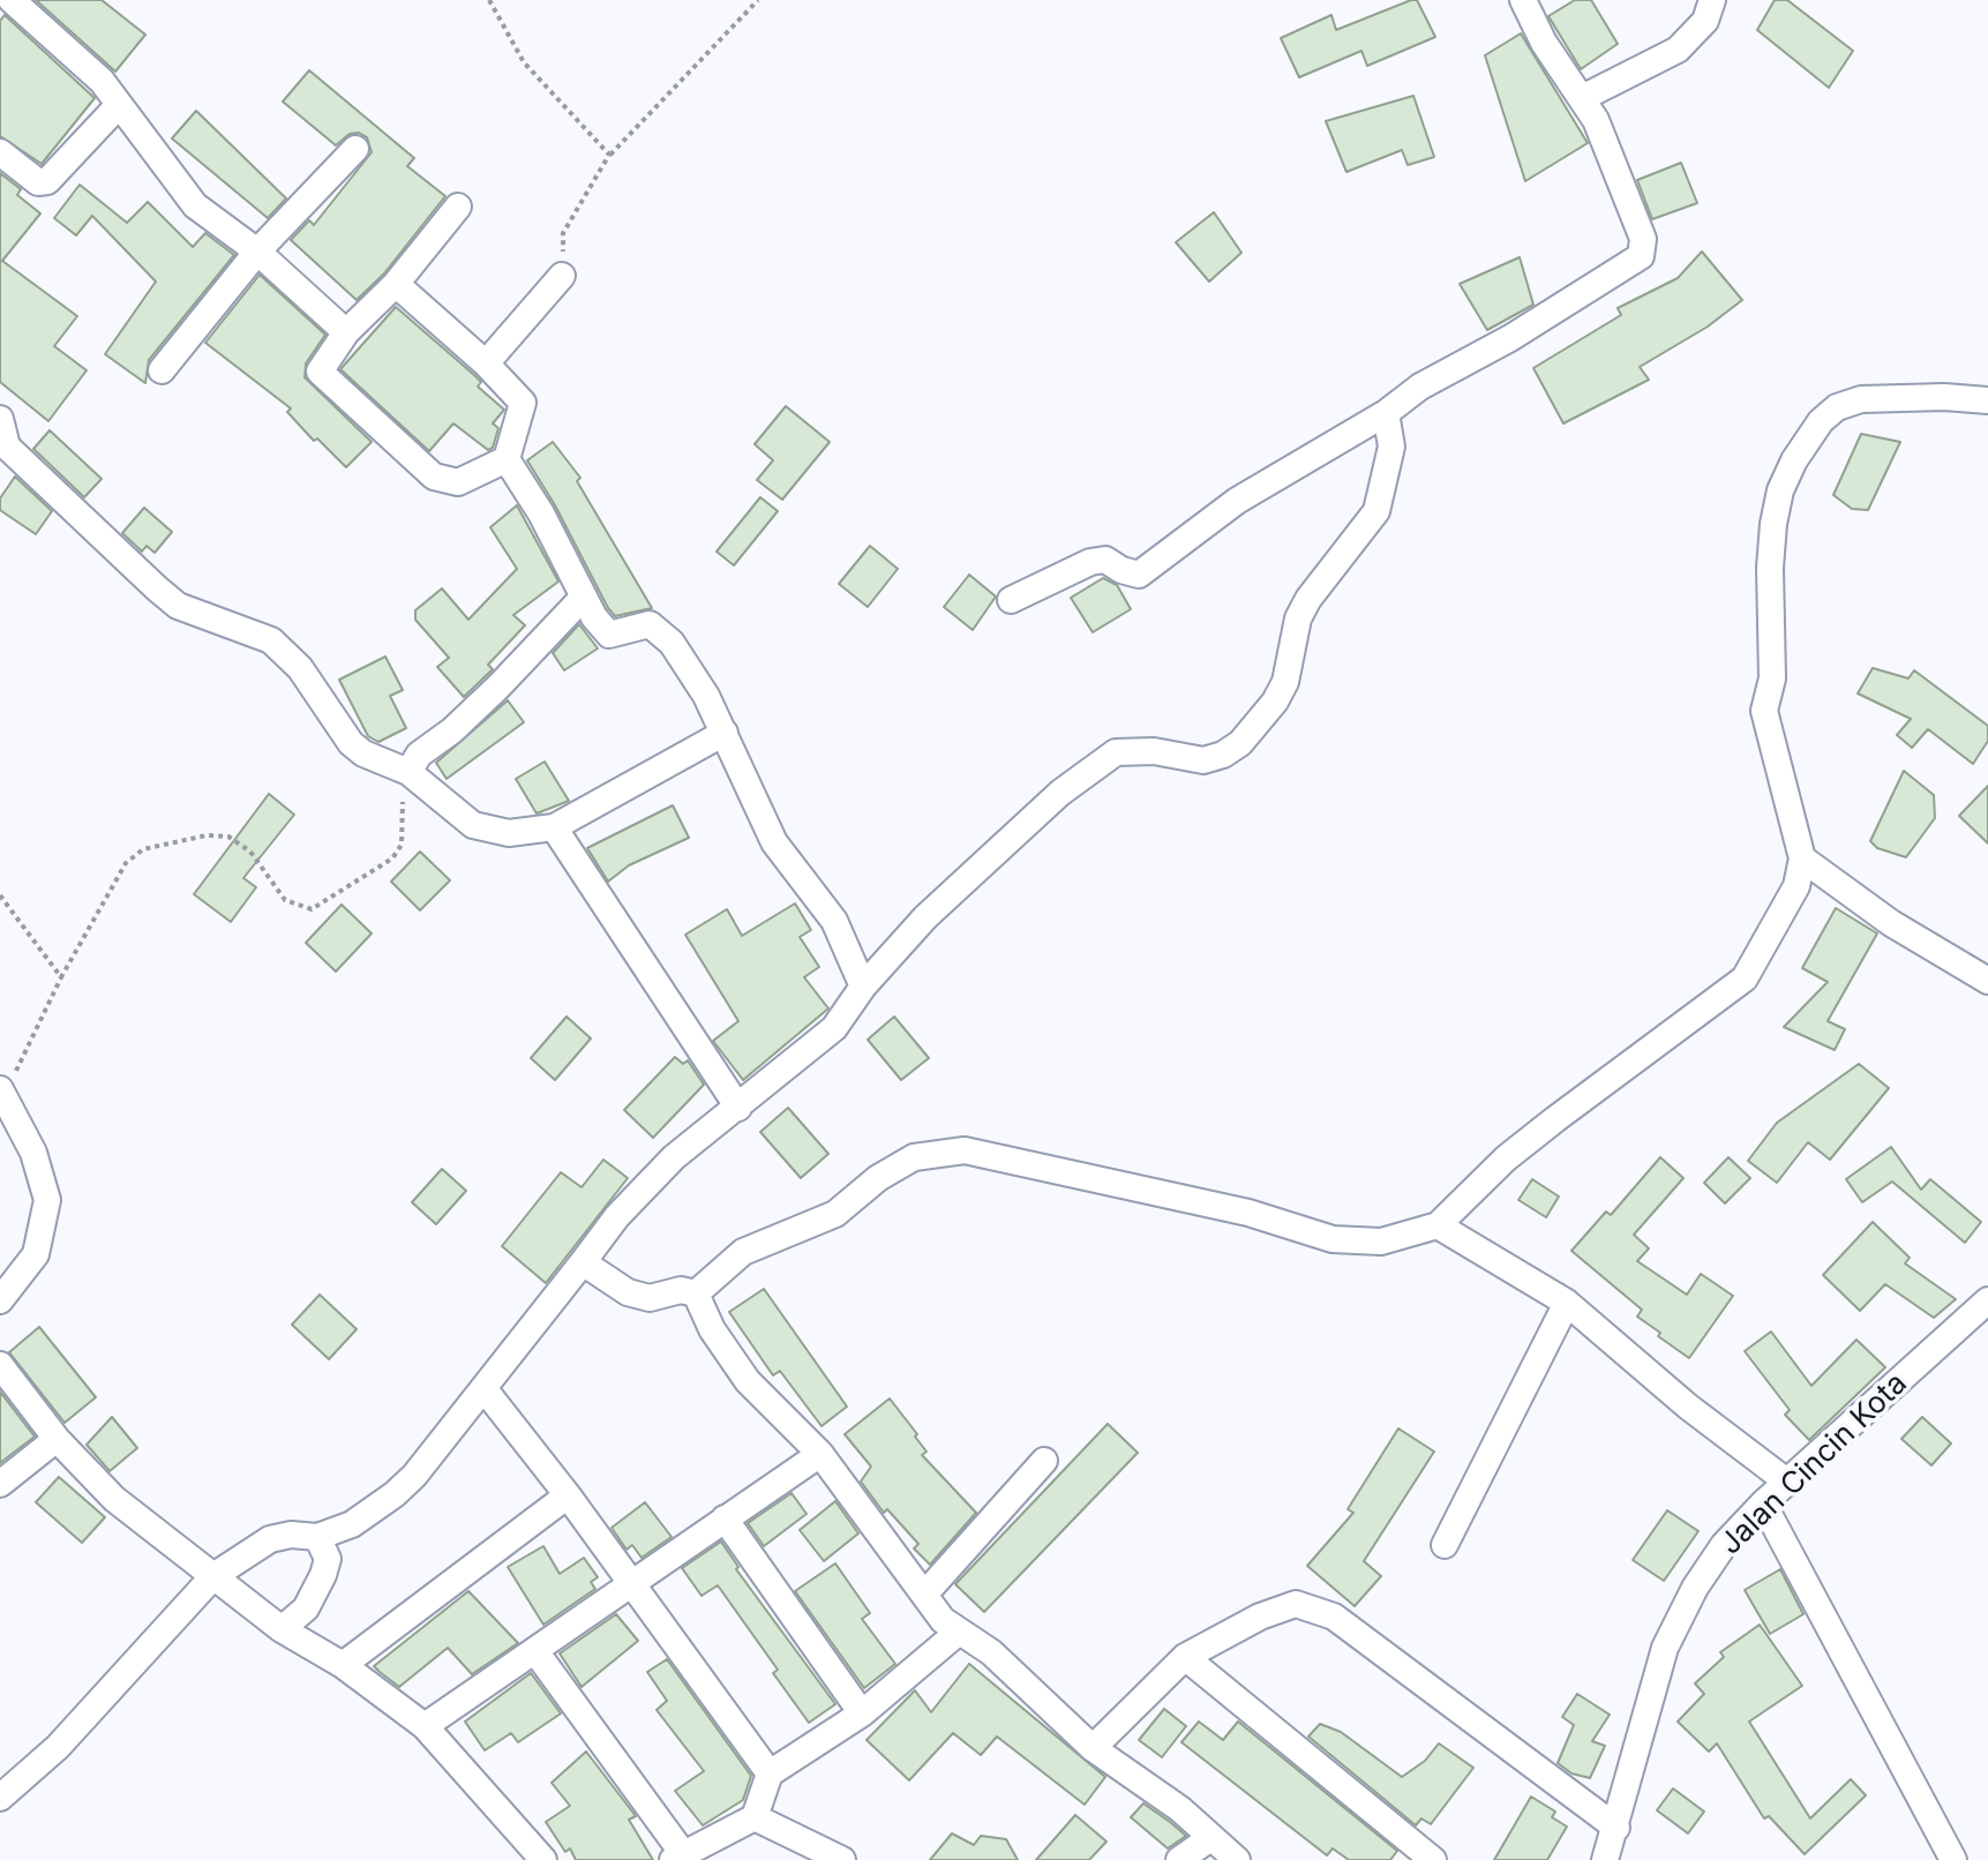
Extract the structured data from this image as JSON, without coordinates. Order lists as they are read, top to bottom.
{
  "streets": {
    "street": ["Jalan Cincin Kota"]
  }
}
